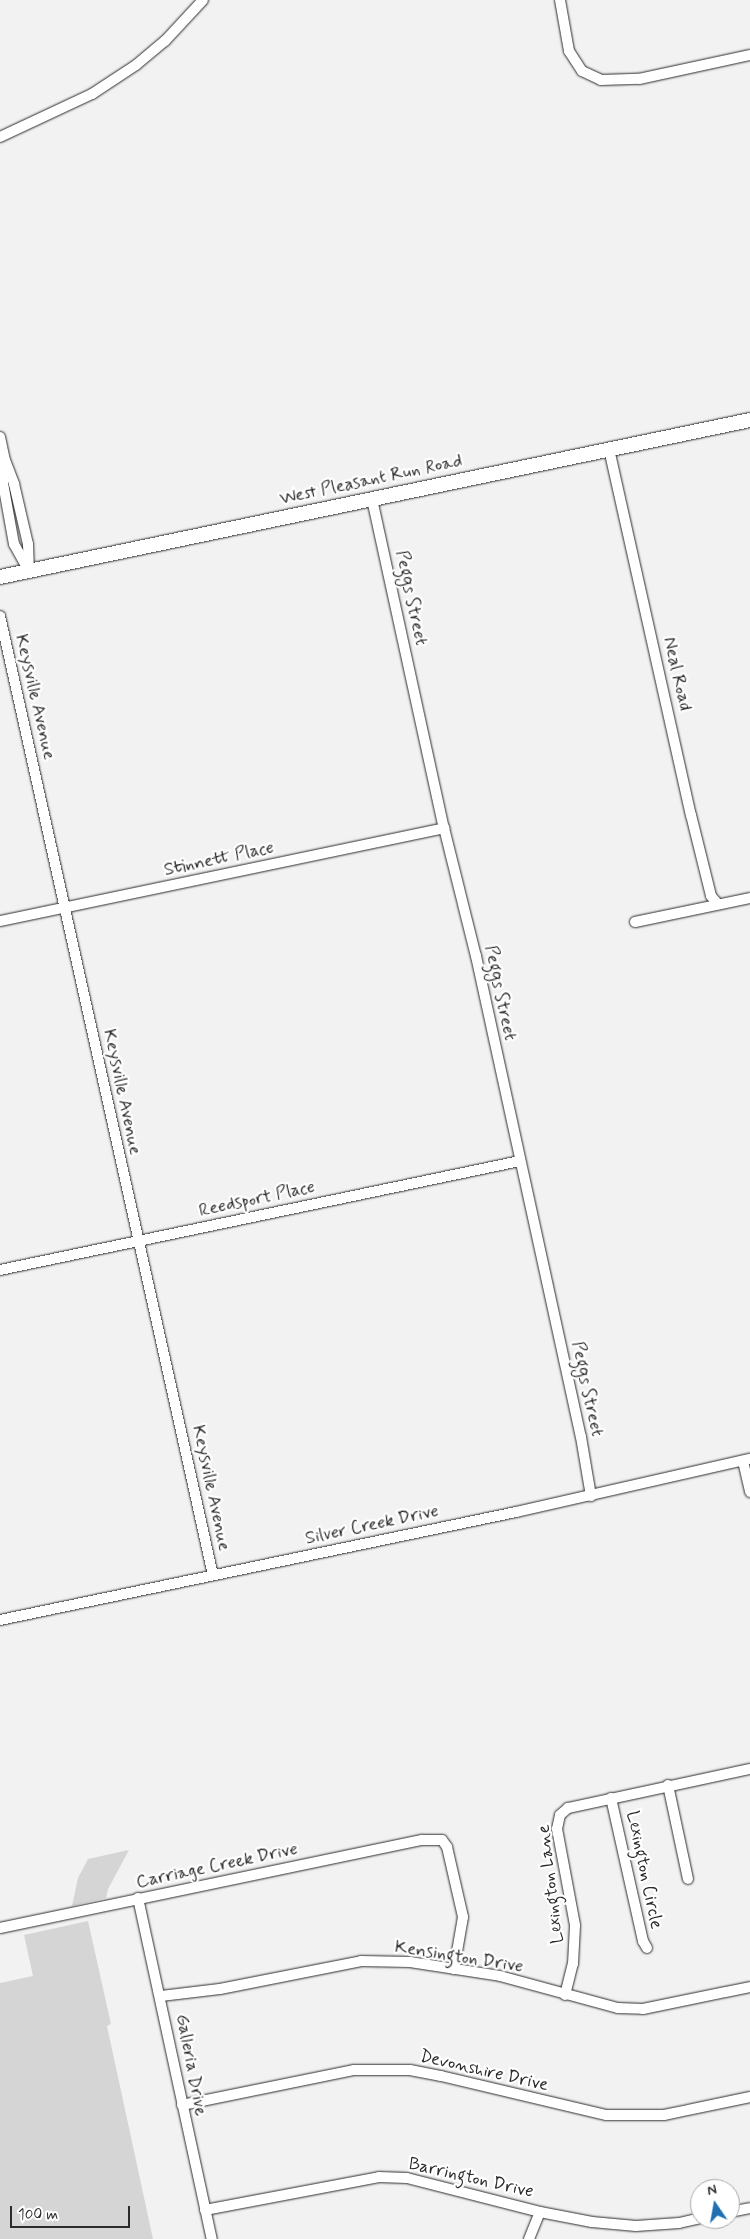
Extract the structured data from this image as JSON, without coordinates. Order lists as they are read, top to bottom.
{
  "streets": {
    "main road": ["West Pleasant Run Road"],
    "street": [
      "Peggs Street",
      "Neal Road",
      "Keysville Avenue",
      "Stinnett Place",
      "Reedsport Place",
      "Silver Creek Drive",
      "Carriage Creek Drive",
      "Lexington Circle",
      "Lexington Lane",
      "Kensington Drive",
      "Galleria Drive",
      "Devonshire Drive",
      "Barrington Drive"
    ]
  },
  "crossings": [
    ["West Pleasant Run Road", "Peggs Street"],
    ["West Pleasant Run Road", "Neal Road"],
    ["Peggs Street", "Stinnett Place"],
    ["Peggs Street", "Reedsport Place"],
    ["Peggs Street", "Silver Creek Drive"],
    ["Keysville Avenue", "Stinnett Place"],
    ["Keysville Avenue", "Reedsport Place"],
    ["Keysville Avenue", "Silver Creek Drive"],
    ["Carriage Creek Drive", "Kensington Drive"],
    ["Carriage Creek Drive", "Galleria Drive"],
    ["Lexington Circle", "Lexington Lane"],
    ["Lexington Lane", "Kensington Drive"],
    ["Kensington Drive", "Galleria Drive"],
    ["Galleria Drive", "Devonshire Drive"],
    ["Galleria Drive", "Barrington Drive"]
  ],
  "scale_bar": "100 m",
  "north": "top"
}
